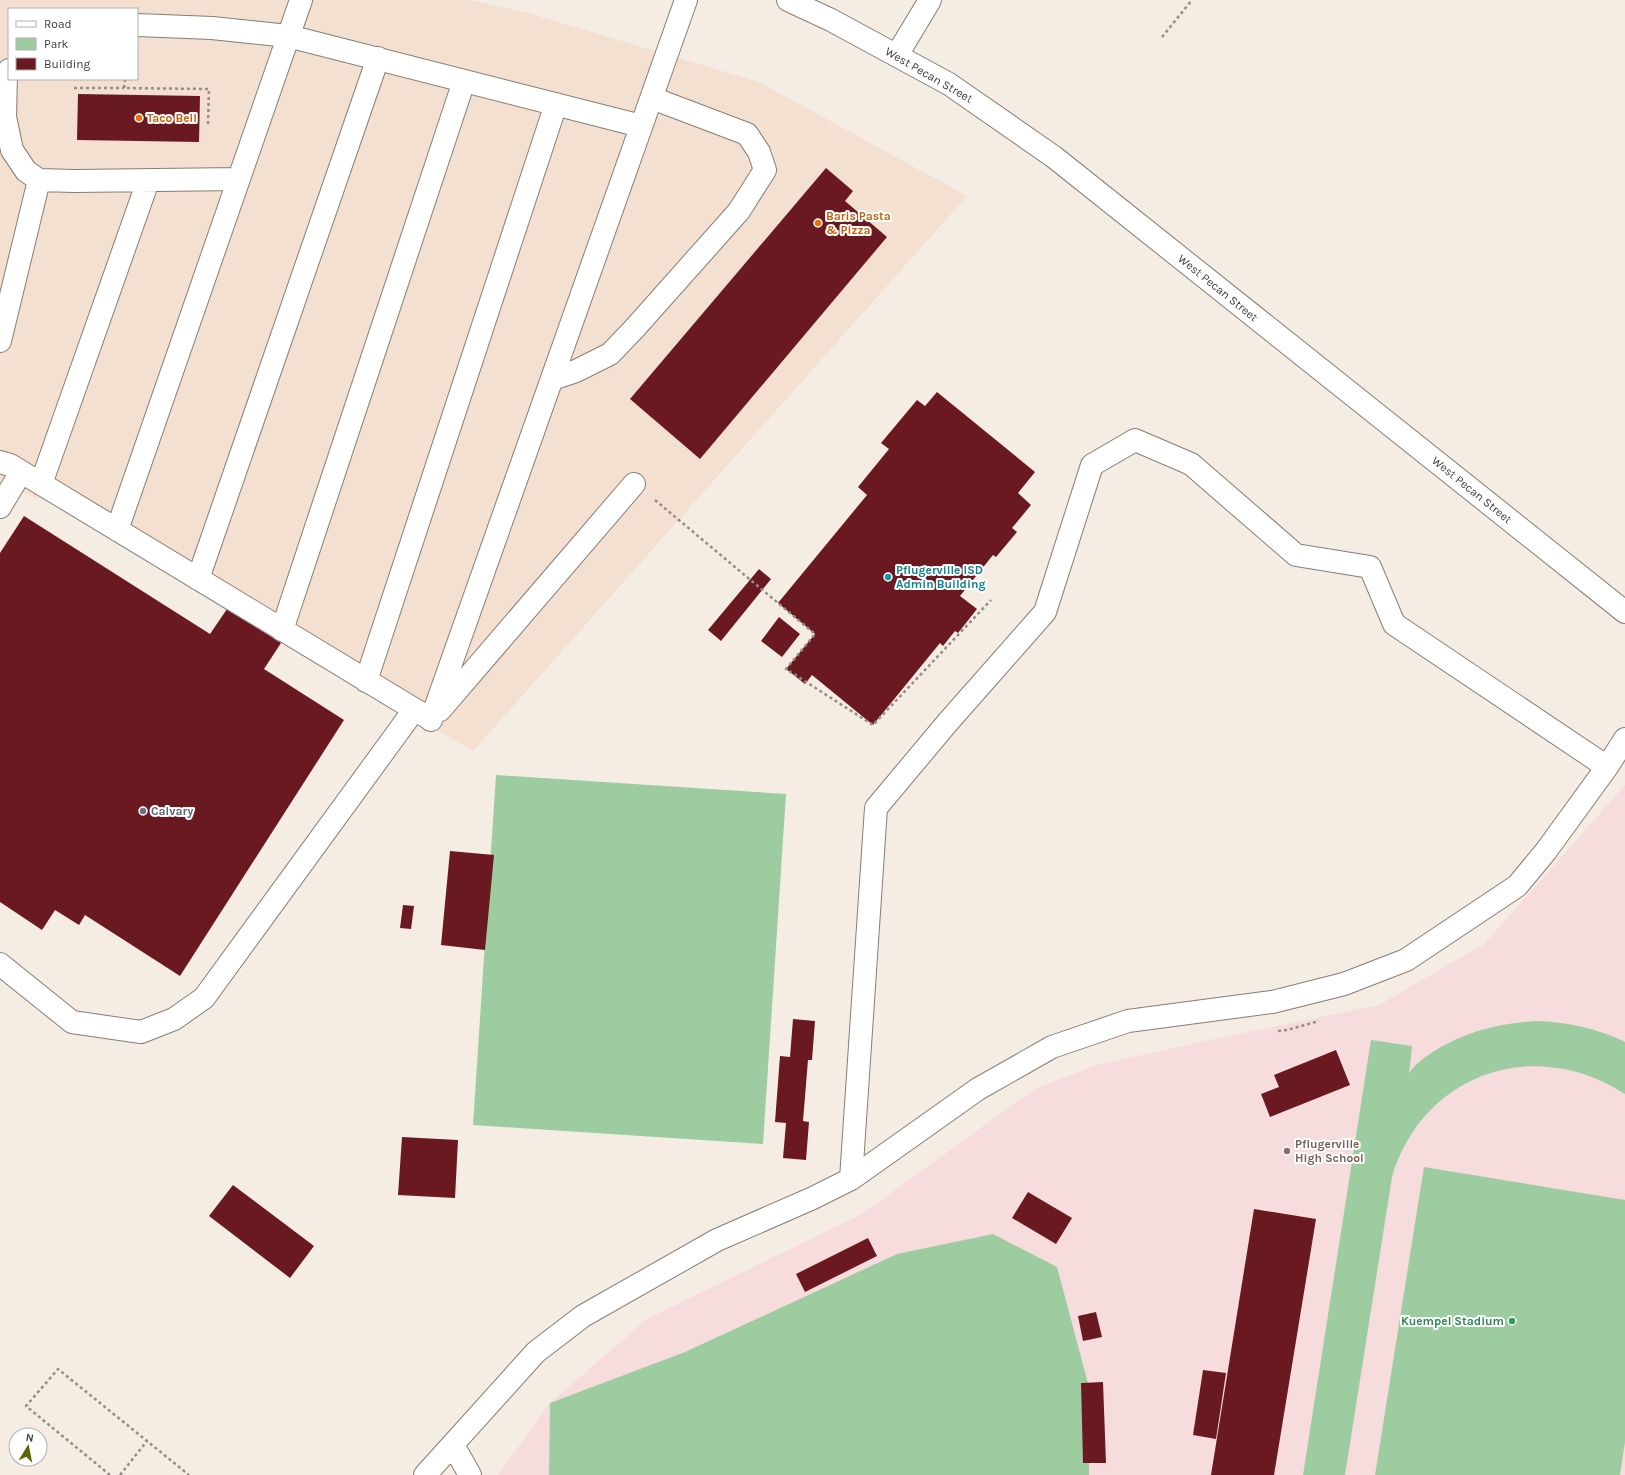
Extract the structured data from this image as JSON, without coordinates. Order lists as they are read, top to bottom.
{
  "streets": {
    "main road": ["West Pecan Street"]
  },
  "places": [
    "Taco Bell",
    "Baris Pasta & Pizza",
    "Pflugerville ISD Admin Building",
    "Calvary",
    "Pflugerville High School",
    "Kuempel Stadium"
  ],
  "legend": ["Road", "Park", "Building"],
  "north": "top"
}
